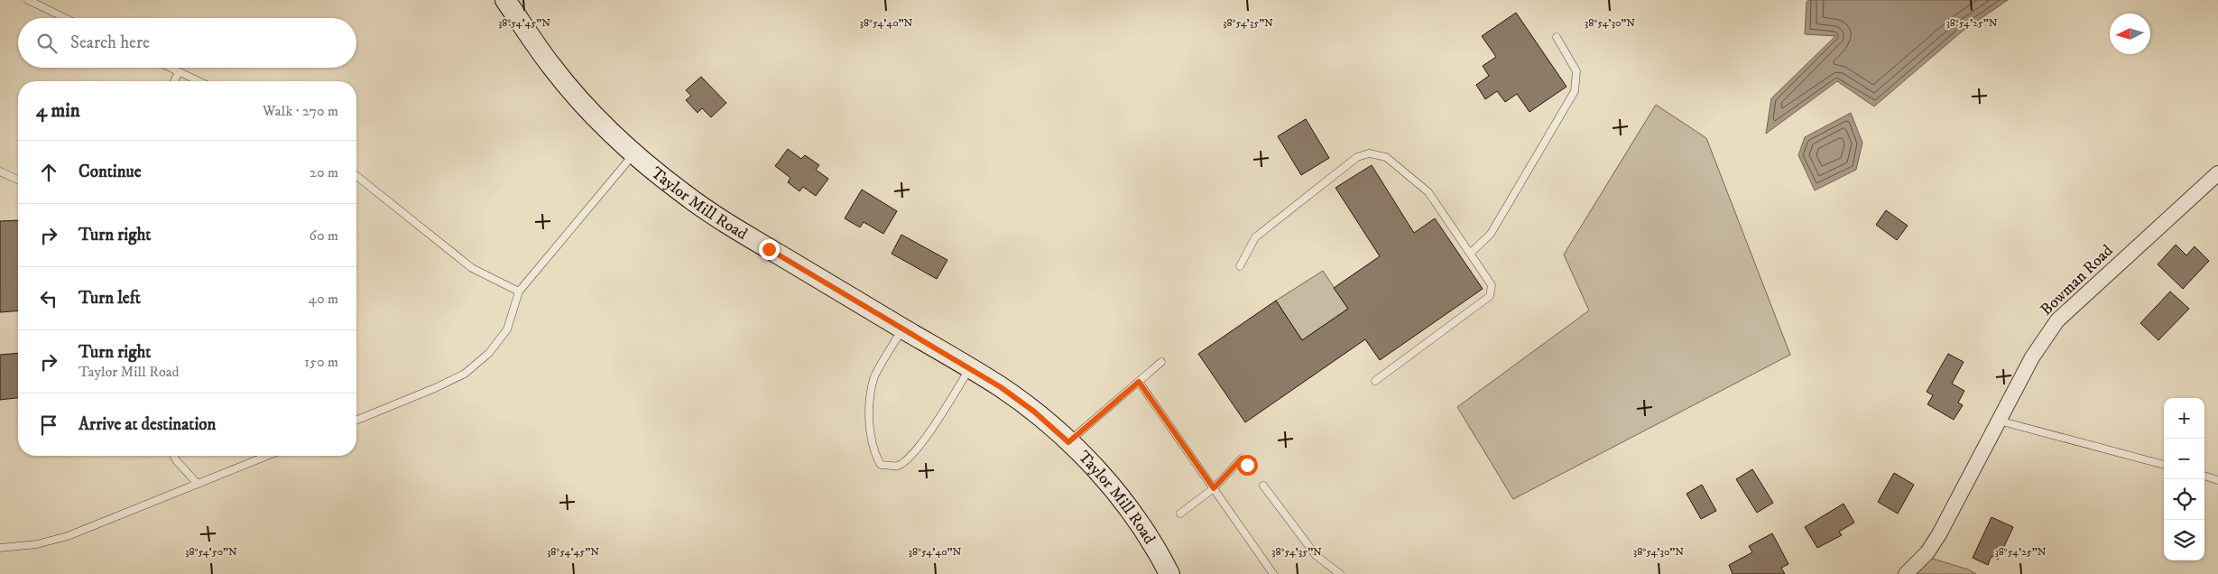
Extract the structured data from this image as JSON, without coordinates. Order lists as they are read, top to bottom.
{
  "streets": {
    "main road": ["Taylor Mill Road"],
    "street": ["Bowman Road"]
  },
  "north": "left",
  "page": {
    "search": "Search here",
    "heading": ["4 min", "Walk · 270 m"],
    "list": [
      ["Continue", "20 m"],
      ["Turn right", "60 m"],
      ["Turn left", "40 m"],
      ["Turn right", "Taylor Mill Road", "150 m"],
      "Arrive at destination"
    ],
    "map_buttons": ["+", "−"]
  },
  "coordinates": [
    "38°54'45\"N",
    "38°54'40\"N",
    "38°54'35\"N",
    "38°54'30\"N",
    "38°54'25\"N",
    "38°54'50\"N"
  ]
}
